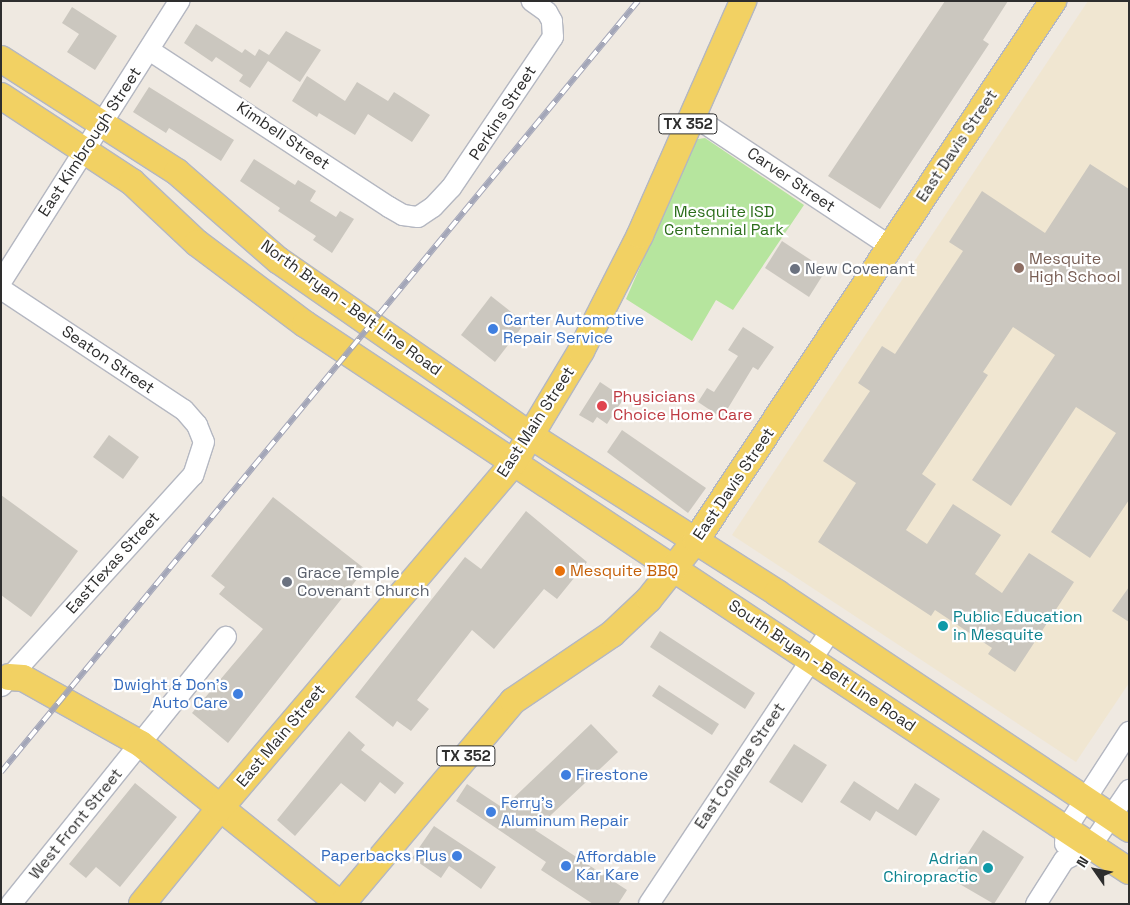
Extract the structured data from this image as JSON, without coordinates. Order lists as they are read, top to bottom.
{
  "streets": {
    "main road": [
      "TX 352",
      "East Davis Street",
      "North Bryan - Belt Line Road",
      "East Main Street",
      "South Bryan - Belt Line Road"
    ],
    "street": [
      "Perkins Street",
      "Kimbell Street",
      "East Kimbrough Street",
      "Carver Street",
      "Seaton Street",
      "EastTexas Street",
      "East College Street",
      "West Front Street"
    ]
  },
  "crossings": [
    ["Perkins Street", "Kimbell Street"],
    ["TX 352", "East Main Street"],
    ["Kimbell Street", "East Kimbrough Street"],
    ["East Kimbrough Street", "North Bryan - Belt Line Road"],
    ["East Davis Street", "Carver Street"],
    ["East Davis Street", "South Bryan - Belt Line Road"],
    ["Carver Street", "East Main Street"],
    ["North Bryan - Belt Line Road", "East Main Street"],
    ["North Bryan - Belt Line Road", "South Bryan - Belt Line Road"],
    ["Seaton Street", "EastTexas Street"],
    ["East Main Street", "South Bryan - Belt Line Road"],
    ["South Bryan - Belt Line Road", "East College Street"]
  ],
  "parks": ["Mesquite ISD Centennial Park"],
  "places": [
    "Mesquite High School",
    "New Covenant",
    "Carter Automotive Repair Service",
    "Physicians Choice Home Care",
    "Mesquite BBQ",
    "Grace Temple Covenant Church",
    "Public Education in Mesquite",
    "Dwight & Don's Auto Care",
    "Firestone",
    "Ferry's Aluminum Repair",
    "Paperbacks Plus",
    "Affordable Kar Kare",
    "Adrian Chiropractic"
  ],
  "north": "top left"
}
